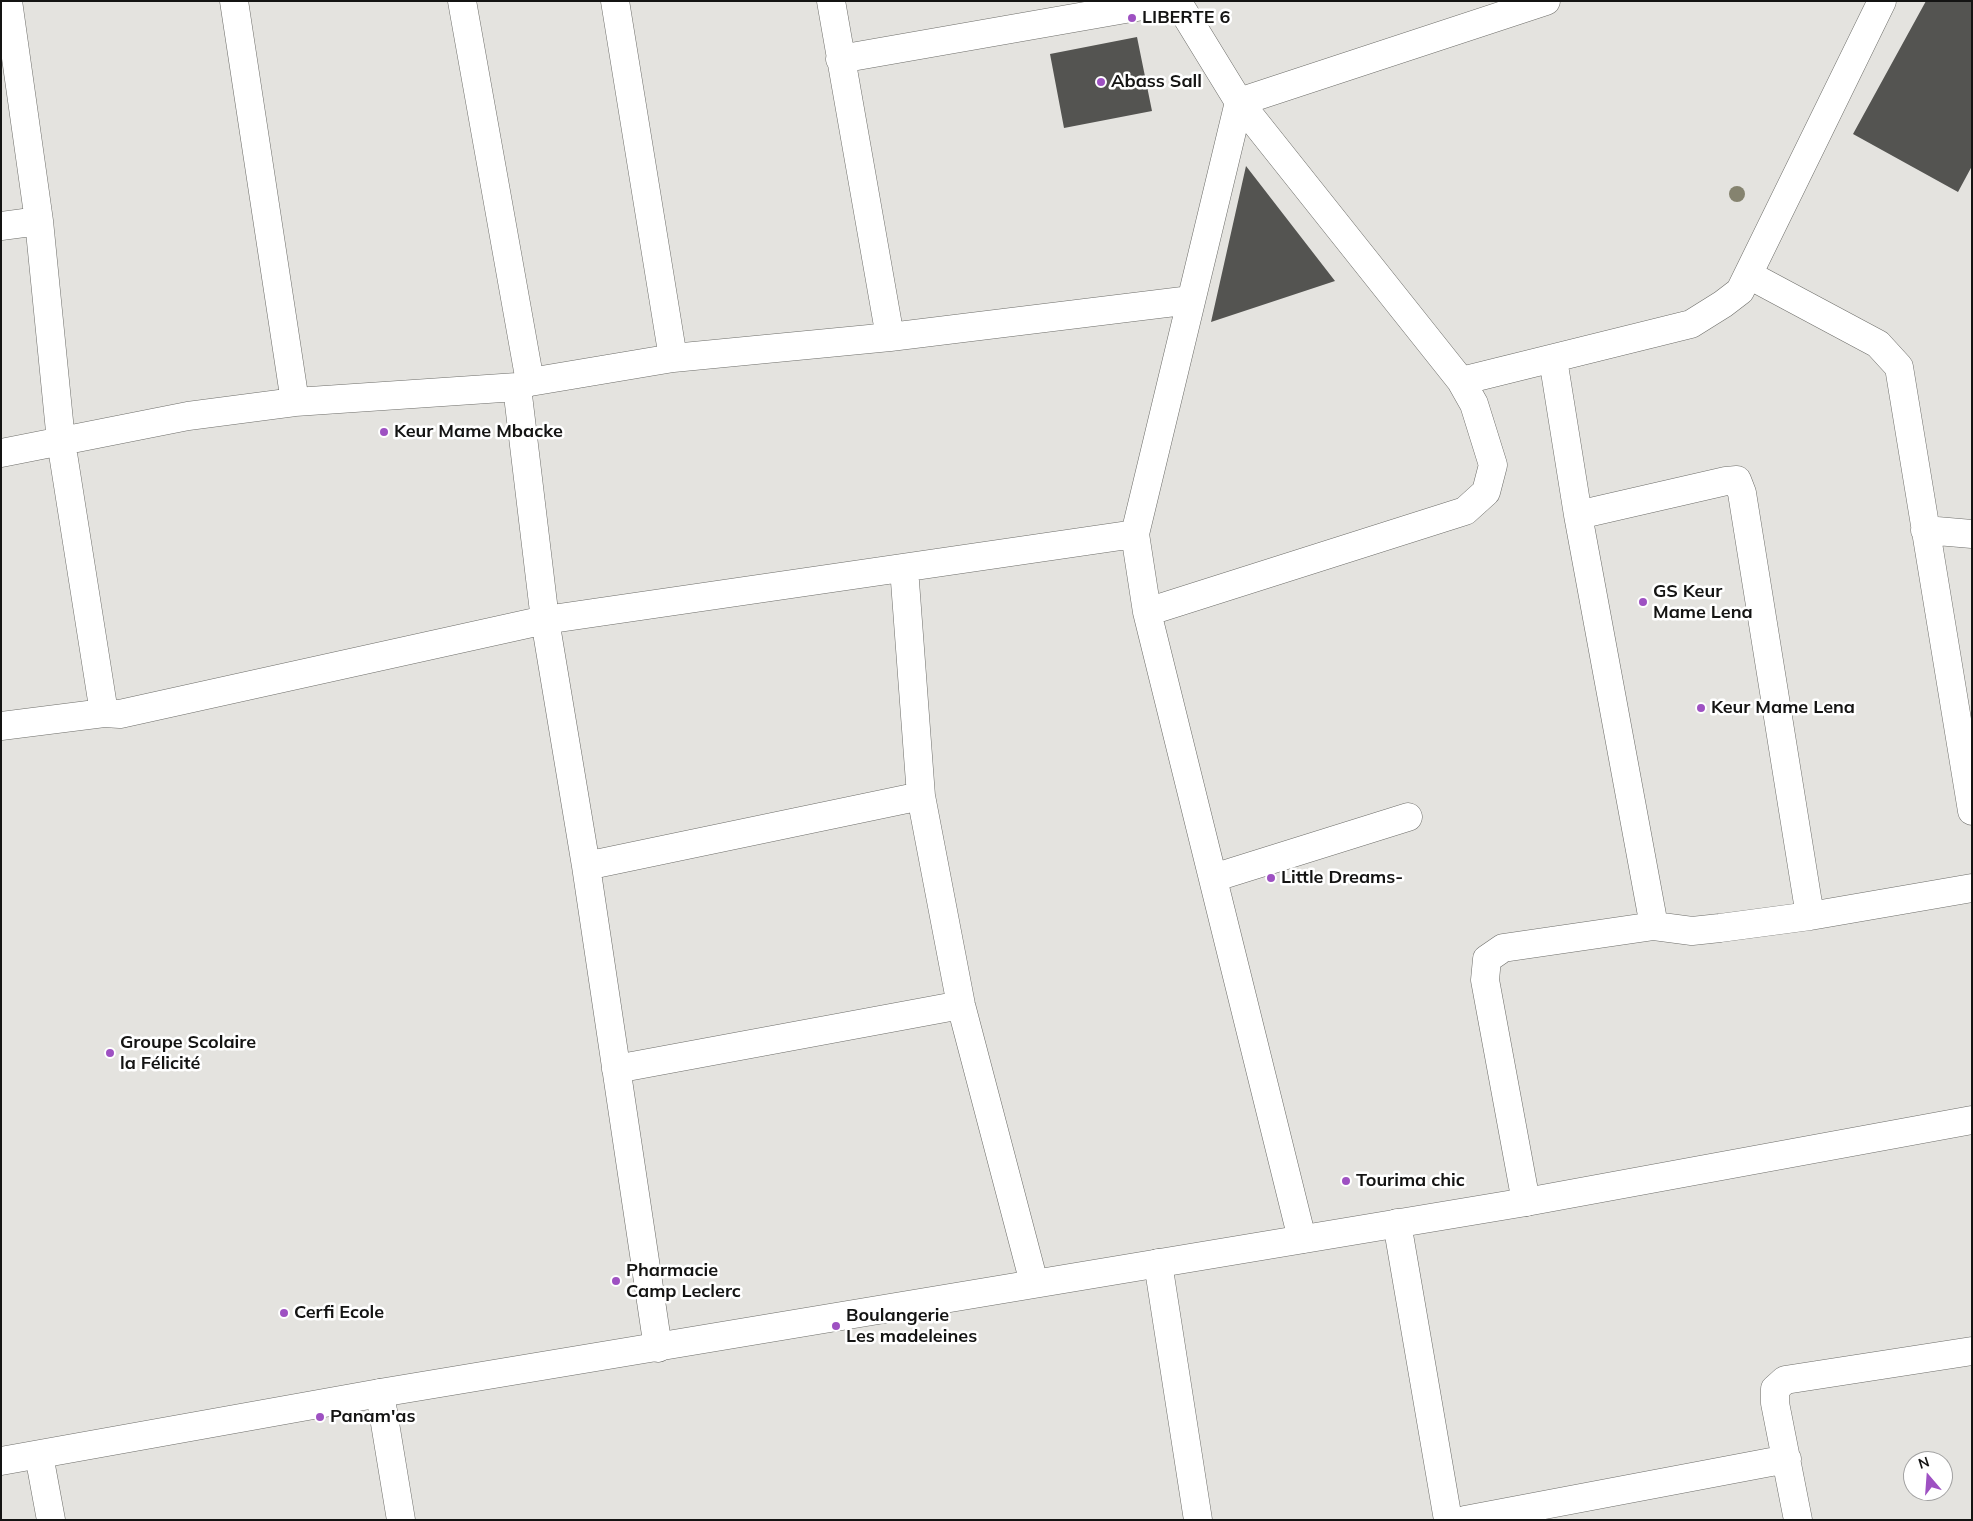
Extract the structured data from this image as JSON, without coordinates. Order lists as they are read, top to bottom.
{
  "places": [
    "LIBERTE 6",
    "Abass Sall",
    "Keur Mame Mbacke",
    "GS Keur Mame Lena",
    "Keur Mame Lena",
    "Little Dreams-",
    "Groupe Scolaire la Félicité",
    "Tourima chic",
    "Pharmacie Camp Leclerc",
    "Cerfi Ecole",
    "Boulangerie Les madeleines",
    "Panam'as"
  ],
  "north": "top"
}
